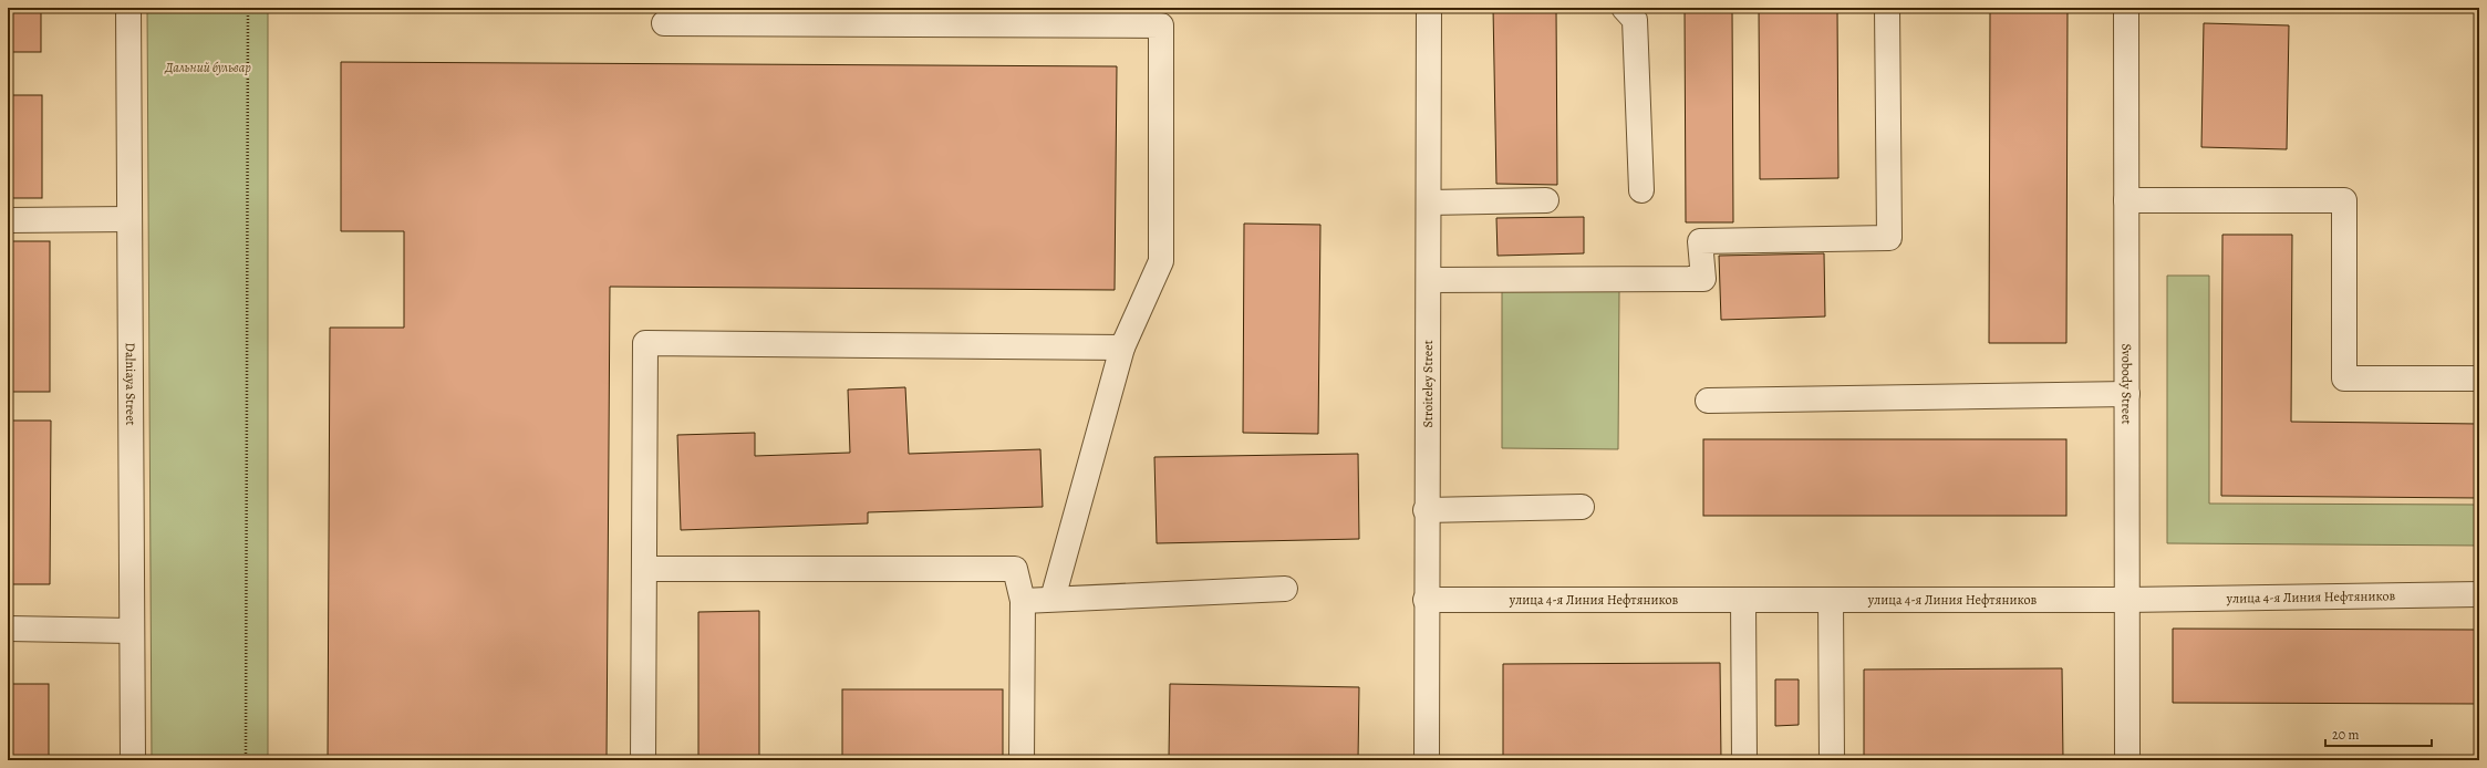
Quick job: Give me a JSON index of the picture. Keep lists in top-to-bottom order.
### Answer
{
  "streets": {
    "street": [
      "Dalniaya Street",
      "Stroiteley Street",
      "Svobody Street",
      "улица 4-я Линия Нефтяников"
    ]
  },
  "crossings": [
    ["Stroiteley Street", "улица 4-я Линия Нефтяников"],
    ["Svobody Street", "улица 4-я Линия Нефтяников"]
  ],
  "parks": ["Дальний бульвар"],
  "scale_bar": "20 m"
}
